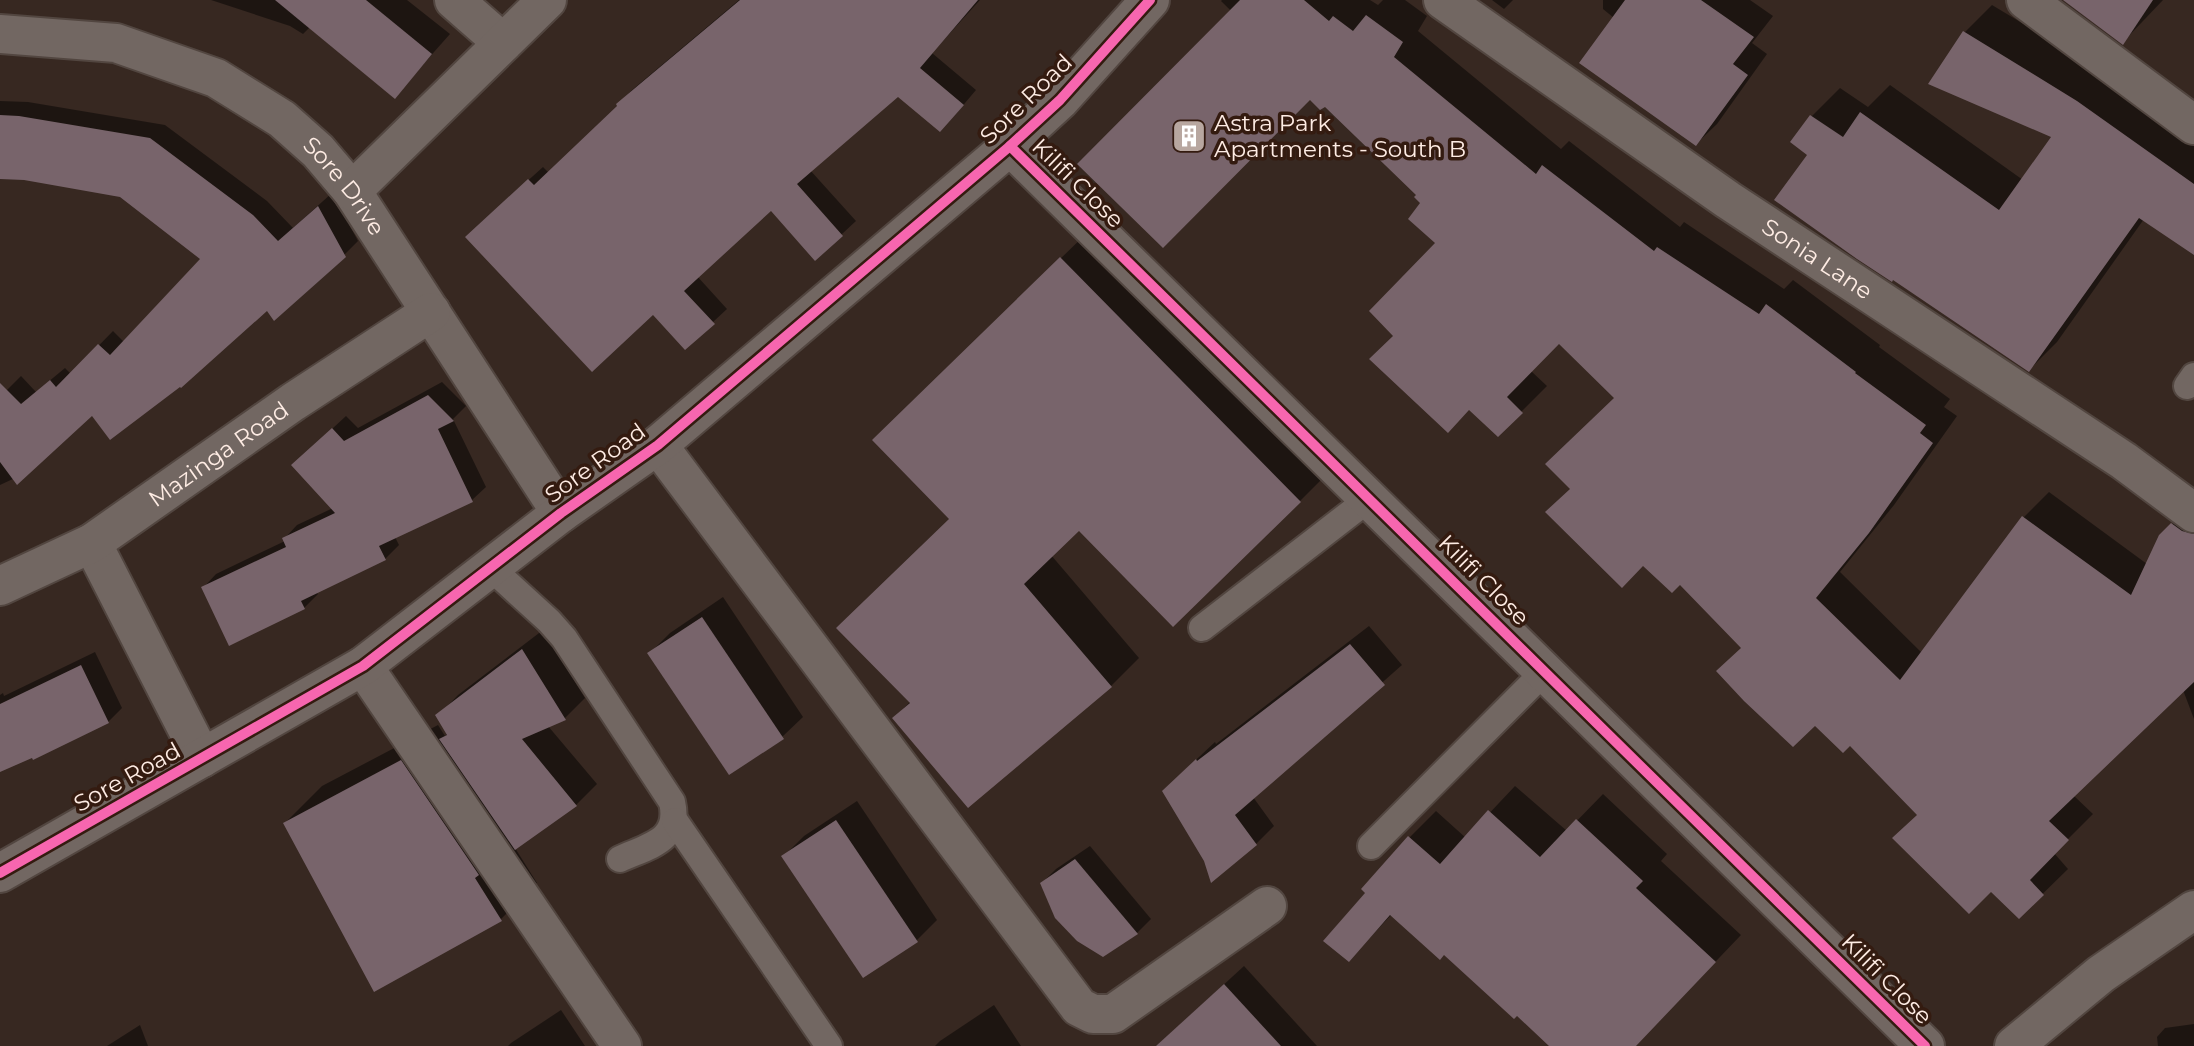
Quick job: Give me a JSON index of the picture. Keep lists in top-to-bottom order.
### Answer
{
  "streets": {
    "street": [
      "Sore Road",
      "Kilifi Close",
      "Sore Drive",
      "Sonia Lane",
      "Mazinga Road"
    ]
  },
  "crossings": [
    ["Sore Road", "Kilifi Close"],
    ["Sore Road", "Sore Drive"],
    ["Sore Drive", "Mazinga Road"]
  ],
  "places": {
    "building": ["Astra Park Apartments - South B"]
  }
}
